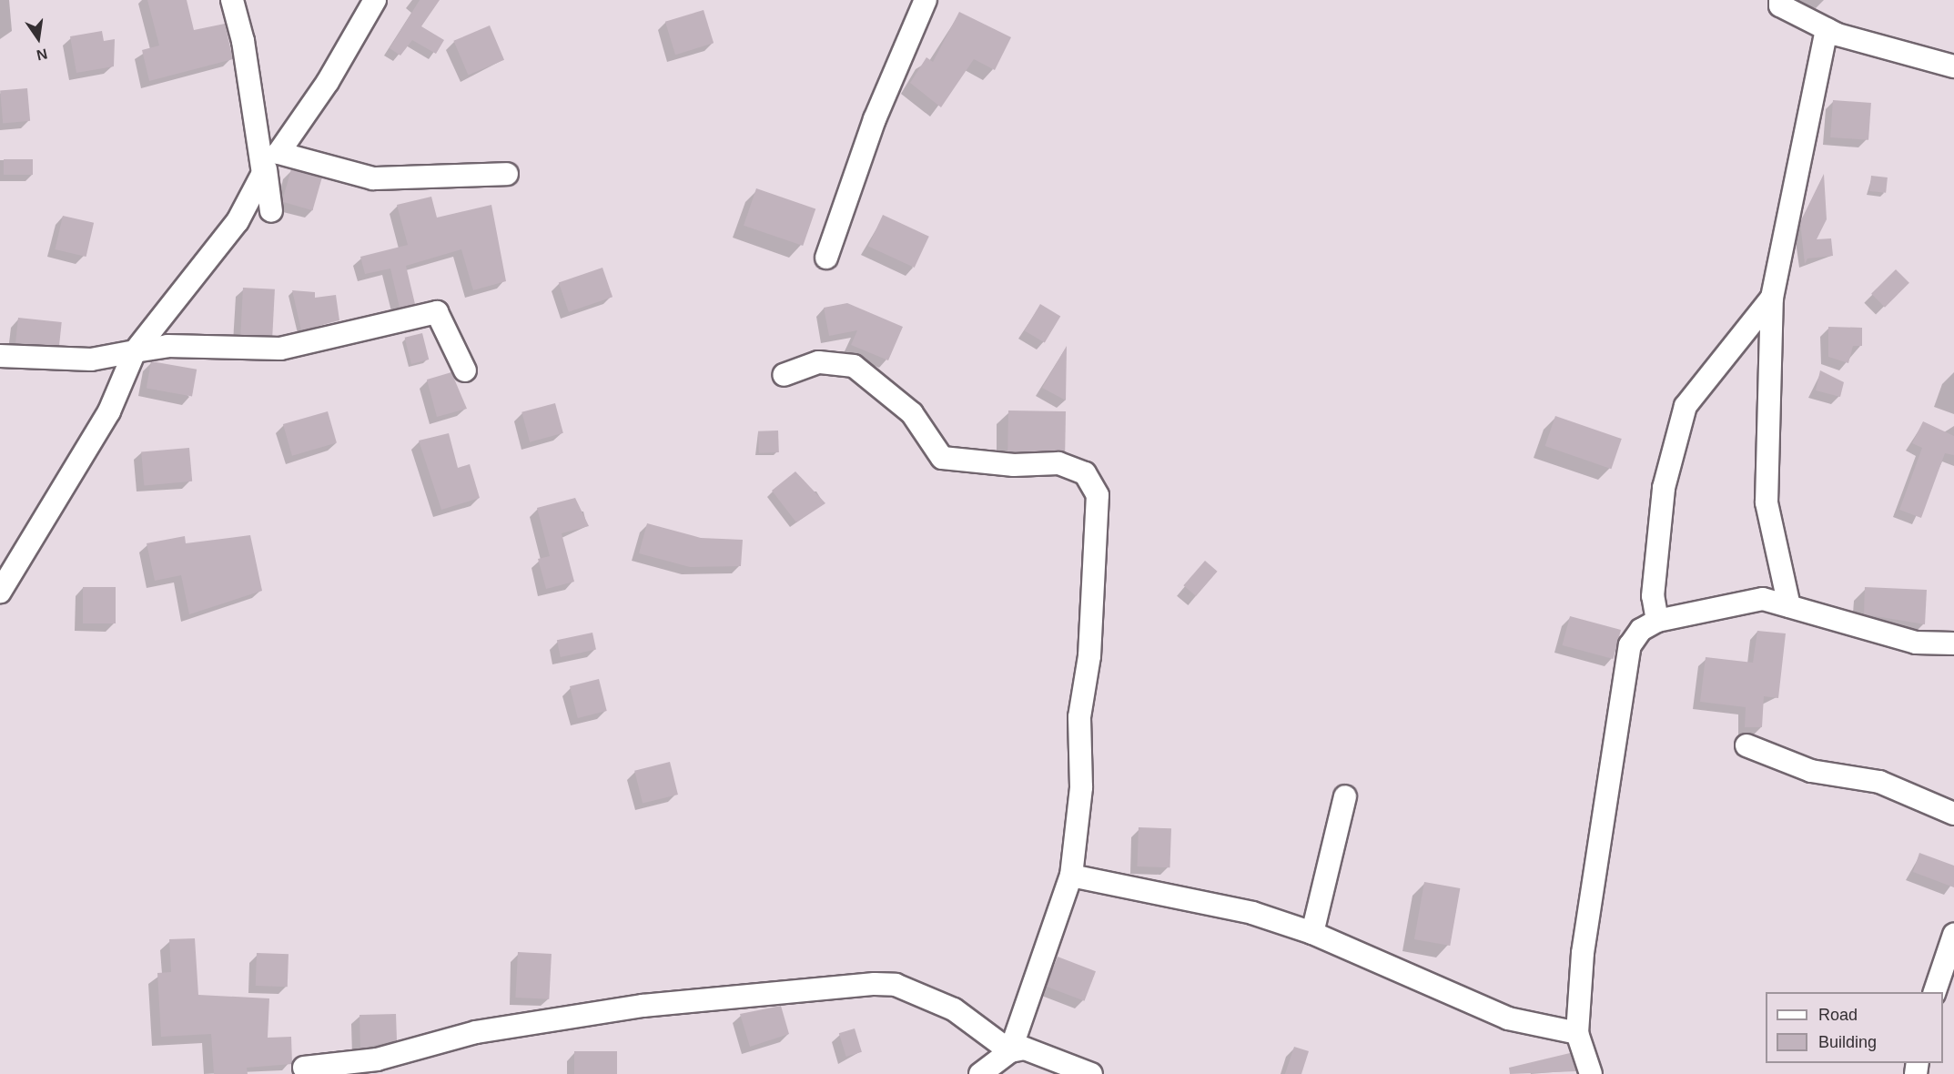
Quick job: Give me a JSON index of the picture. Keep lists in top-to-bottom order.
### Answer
{
  "legend": ["Road", "Building"],
  "north": "bottom"
}
